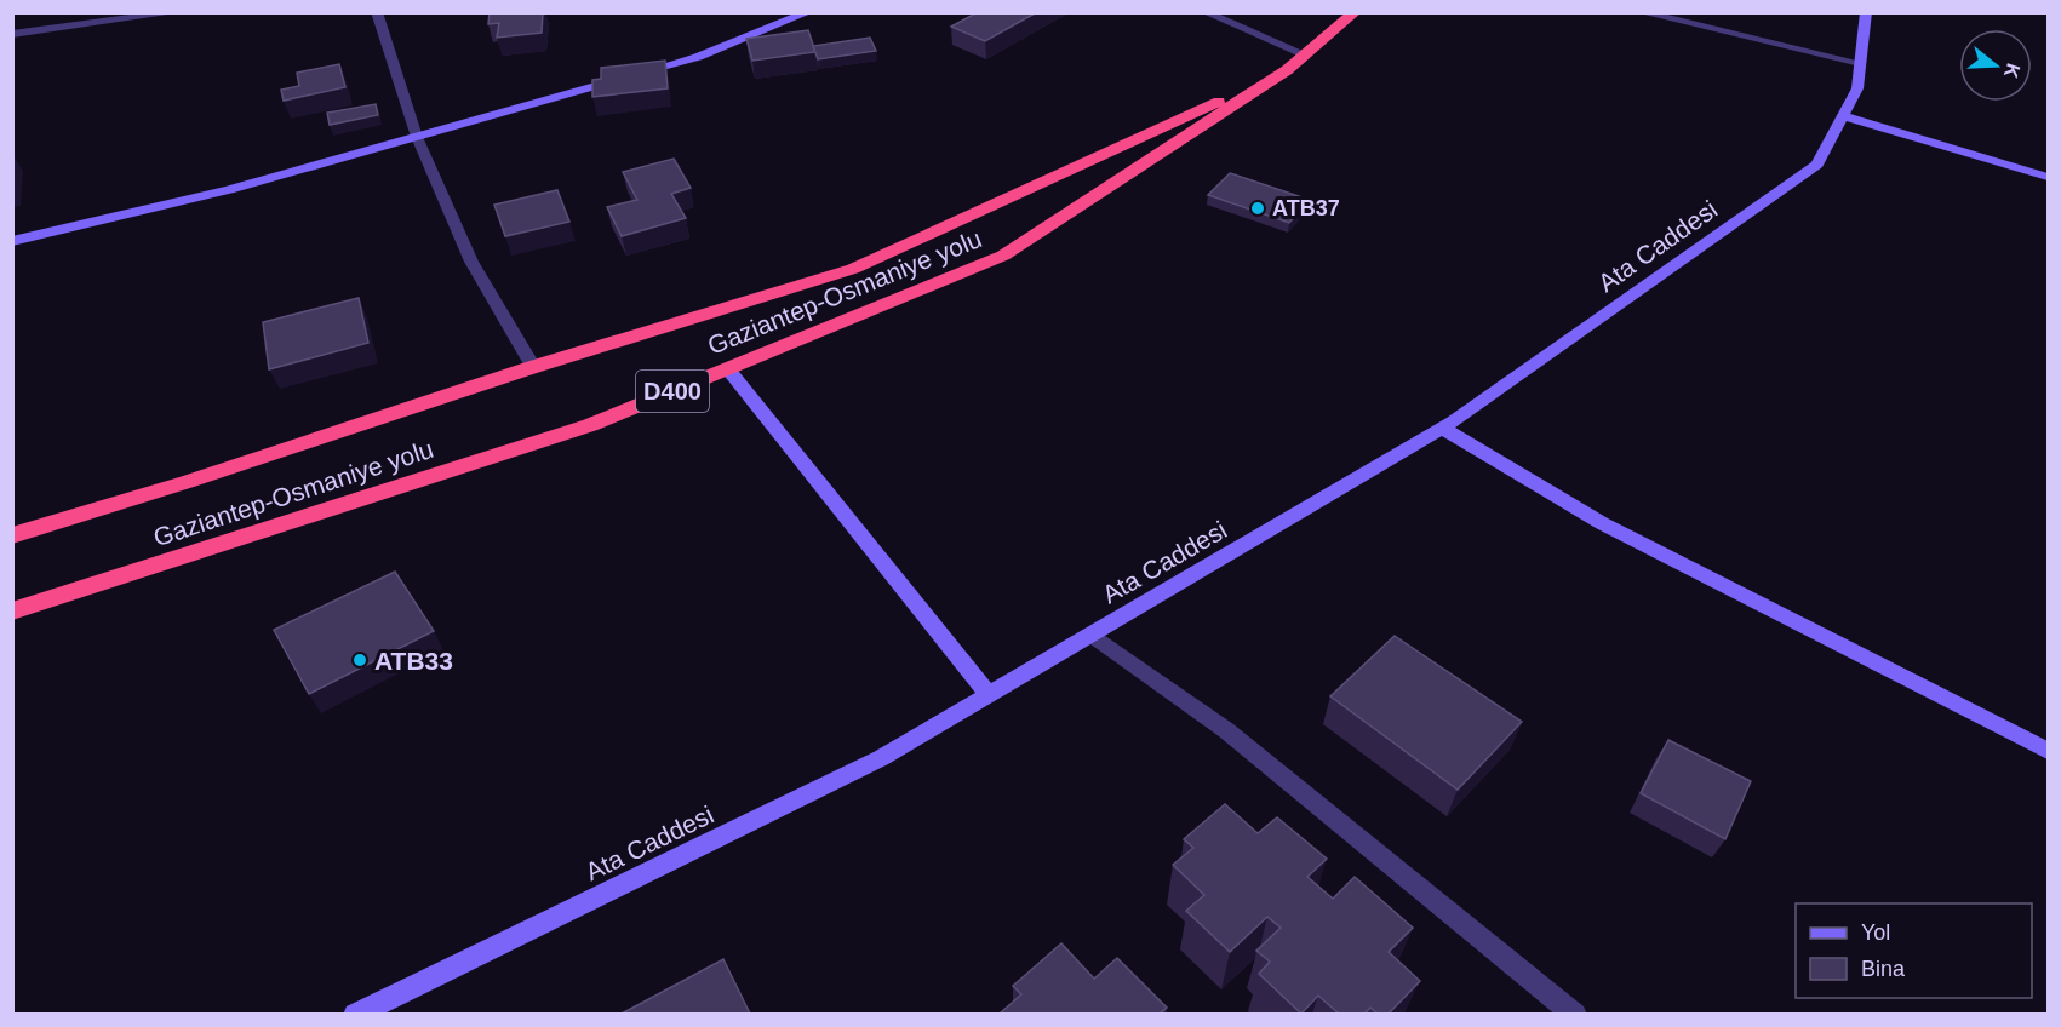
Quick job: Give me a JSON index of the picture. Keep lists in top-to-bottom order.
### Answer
{
  "streets": {
    "highway": ["Gaziantep-Osmaniye yolu", "D400"],
    "street": ["Ata Caddesi"]
  },
  "places": ["ATB37", "ATB33"],
  "legend": ["Yol", "Bina"],
  "north": "right"
}
